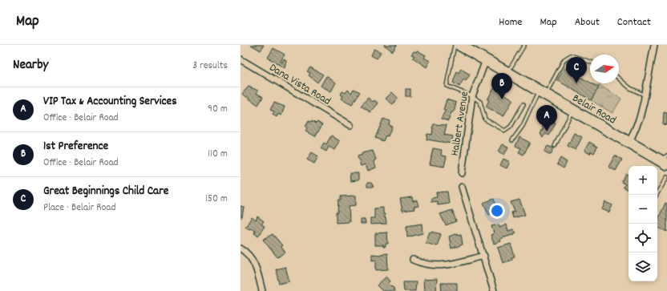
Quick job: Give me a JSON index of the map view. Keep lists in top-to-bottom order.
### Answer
{
  "streets": {
    "highway": ["Belair Road"],
    "street": ["Dana Vista Road", "Halbert Avenue"]
  },
  "crossings": [
    ["Belair Road", "Halbert Avenue"]
  ],
  "north": "right",
  "page": {
    "header": "Map",
    "nav": [
      "Home",
      "Map",
      "About",
      "Contact"
    ],
    "heading": ["Nearby", "3 results"],
    "pins": ["C", "B", "A"],
    "list": [
      {
        "mark": "A",
        "name": "VIP Tax & Accounting Services",
        "note": "Office · Belair Road",
        "value": "90 m"
      },
      {
        "mark": "B",
        "name": "1st Preference",
        "note": "Office · Belair Road",
        "value": "110 m"
      },
      {
        "mark": "C",
        "name": "Great Beginnings Child Care",
        "note": "Place · Belair Road",
        "value": "150 m"
      }
    ],
    "map_buttons": ["+", "−"]
  }
}
